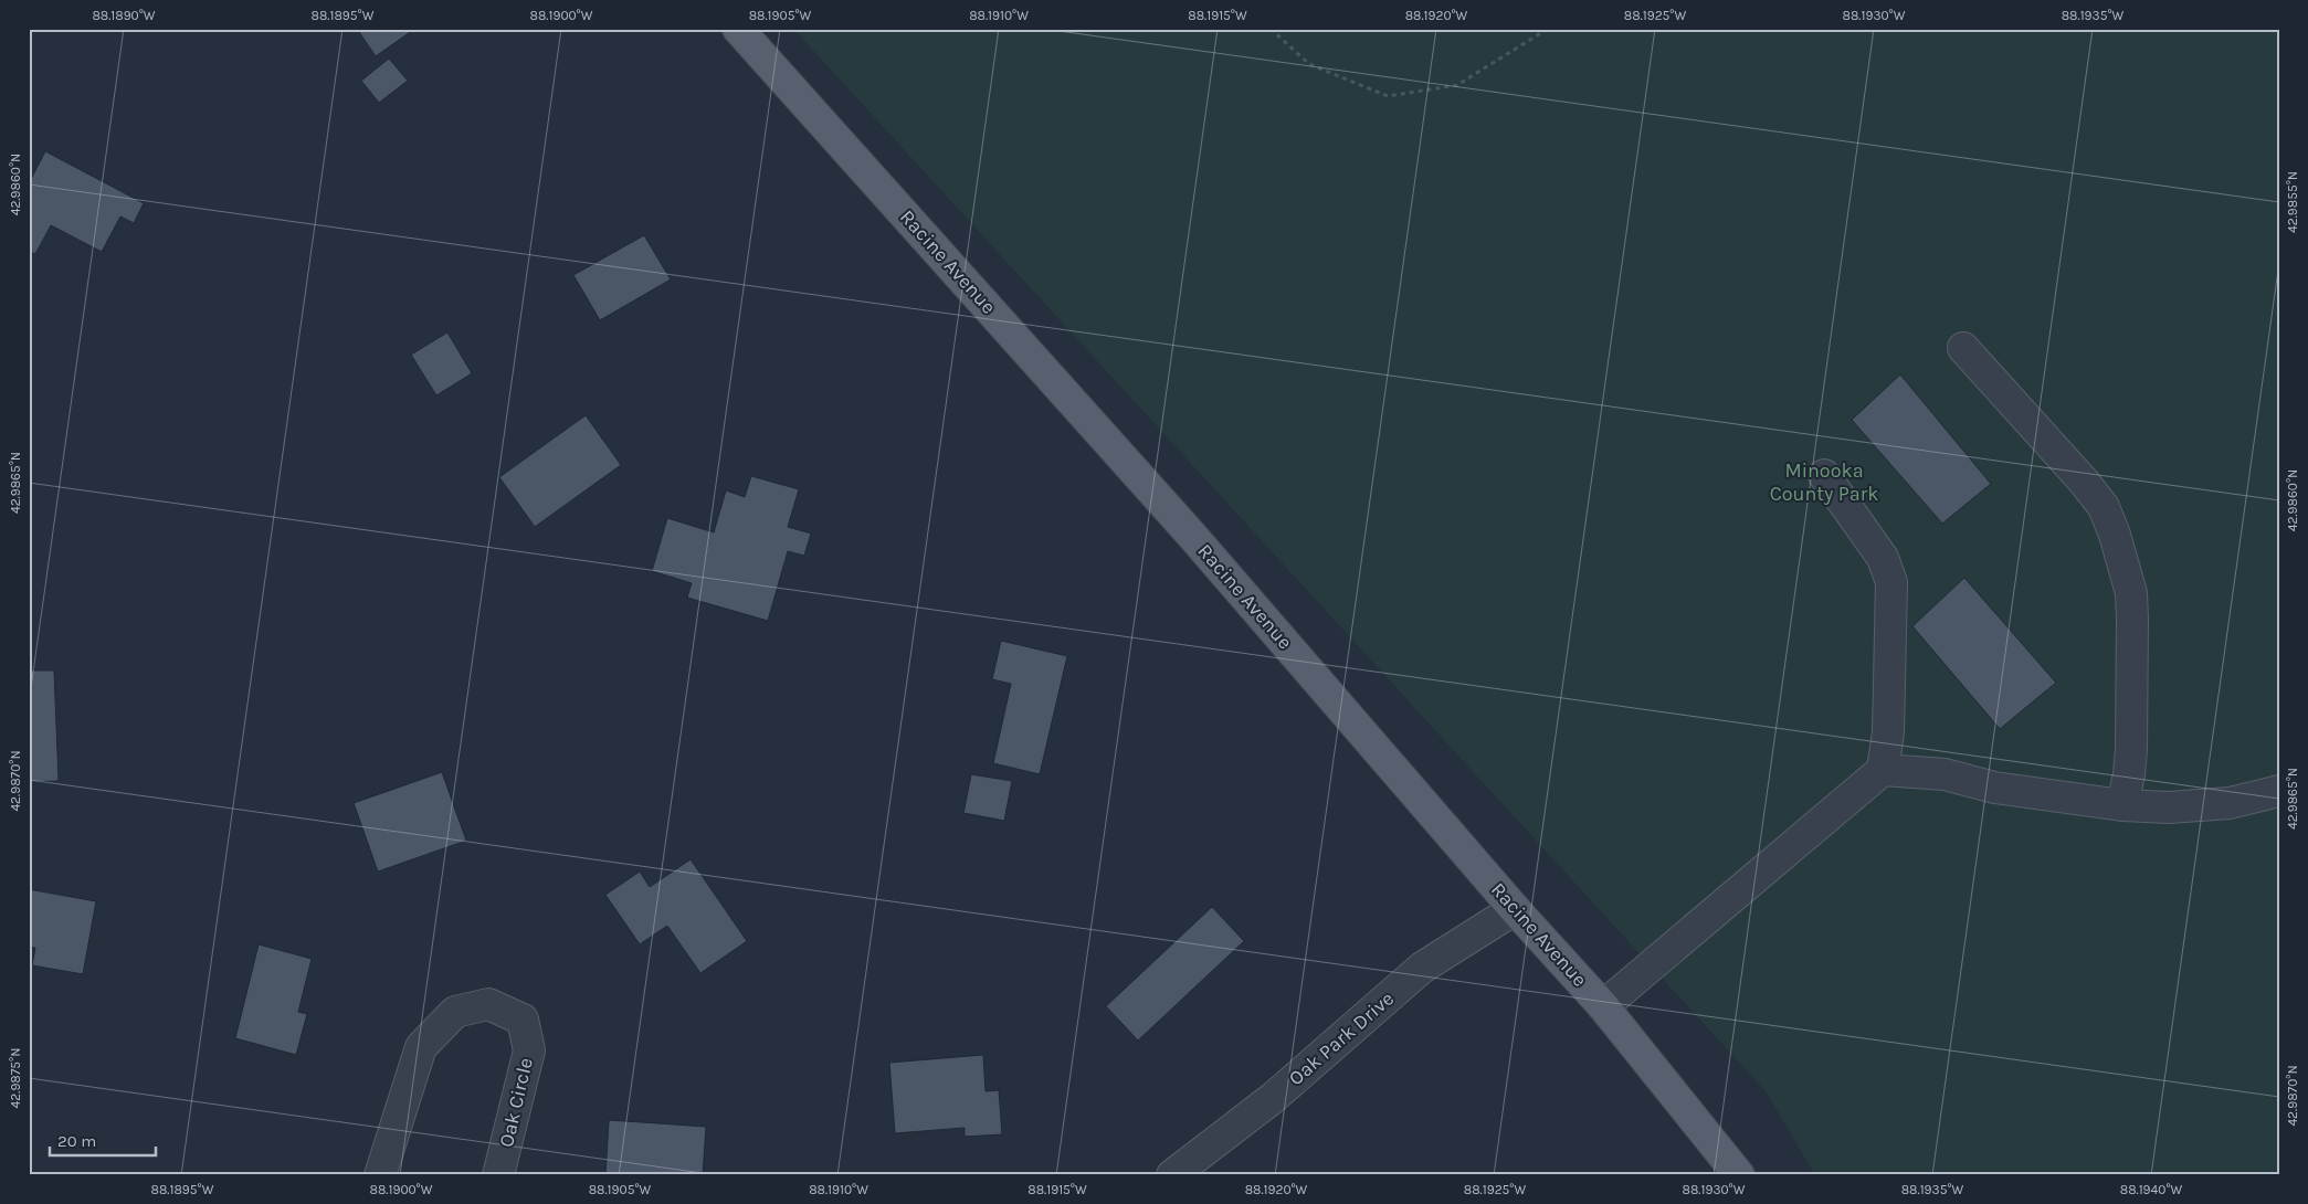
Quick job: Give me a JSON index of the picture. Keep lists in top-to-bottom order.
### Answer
{
  "streets": {
    "main road": ["Racine Avenue"],
    "street": ["Oak Park Drive", "Oak Circle"]
  },
  "crossings": [
    ["Racine Avenue", "Oak Park Drive"]
  ],
  "parks": ["Minooka County Park"],
  "scale_bar": "20 m",
  "coordinates": [
    "88.1890°W",
    "88.1895°W",
    "88.1900°W",
    "88.1905°W",
    "88.1910°W",
    "88.1915°W",
    "88.1920°W",
    "88.1925°W",
    "88.1930°W",
    "88.1935°W",
    "42.9860°N",
    "42.9855°N",
    "42.9865°N",
    "42.9870°N",
    "42.9875°N",
    "88.1940°W"
  ]
}
